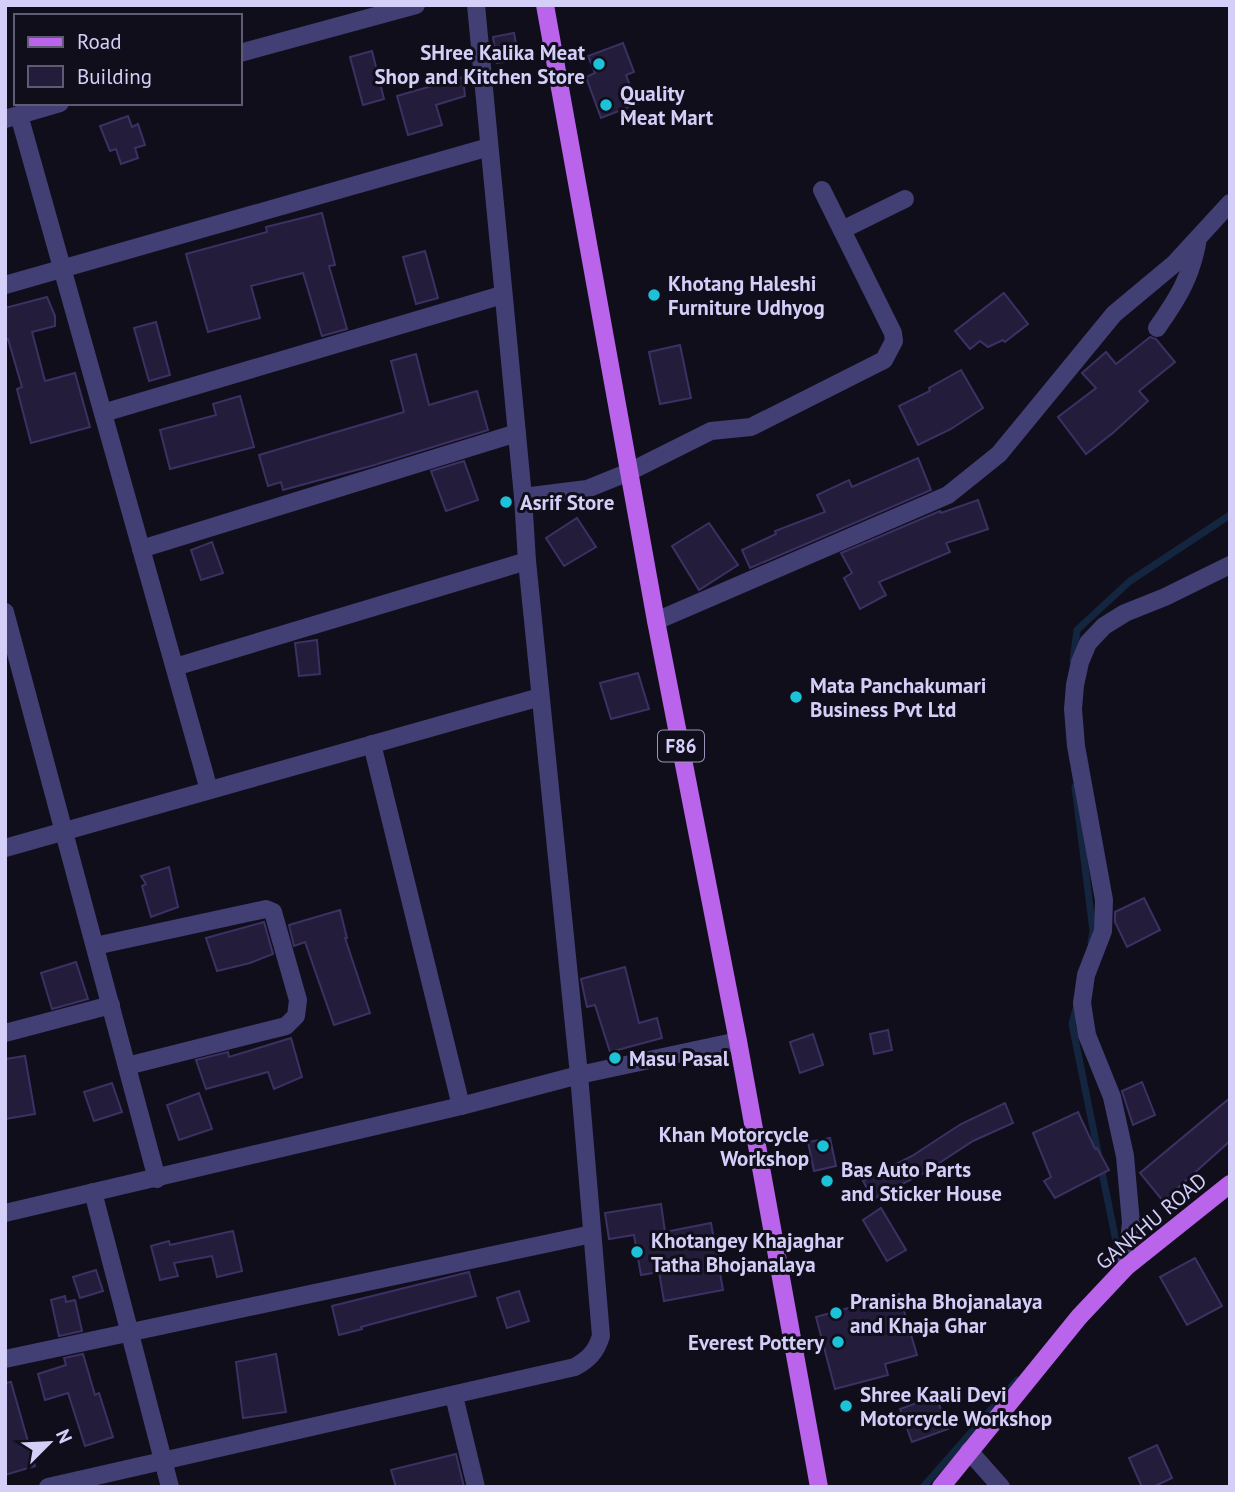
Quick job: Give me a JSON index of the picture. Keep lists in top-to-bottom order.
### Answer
{
  "streets": {
    "main road": ["F86", "GANKHU ROAD"]
  },
  "places": [
    "SHree Kalika Meat Shop and Kitchen Store",
    "Quality Meat Mart",
    "Khotang Haleshi Furniture Udhyog",
    "Asrif Store",
    "Mata Panchakumari Business Pvt Ltd",
    "Masu Pasal",
    "Khan Motorcycle Workshop",
    "Bas Auto Parts and Sticker House",
    "Khotangey Khajaghar Tatha Bhojanalaya",
    "Pranisha Bhojanalaya and Khaja Ghar",
    "Everest Pottery",
    "Shree Kaali Devi Motorcycle Workshop"
  ],
  "legend": ["Road", "Building"],
  "north": "top right"
}
